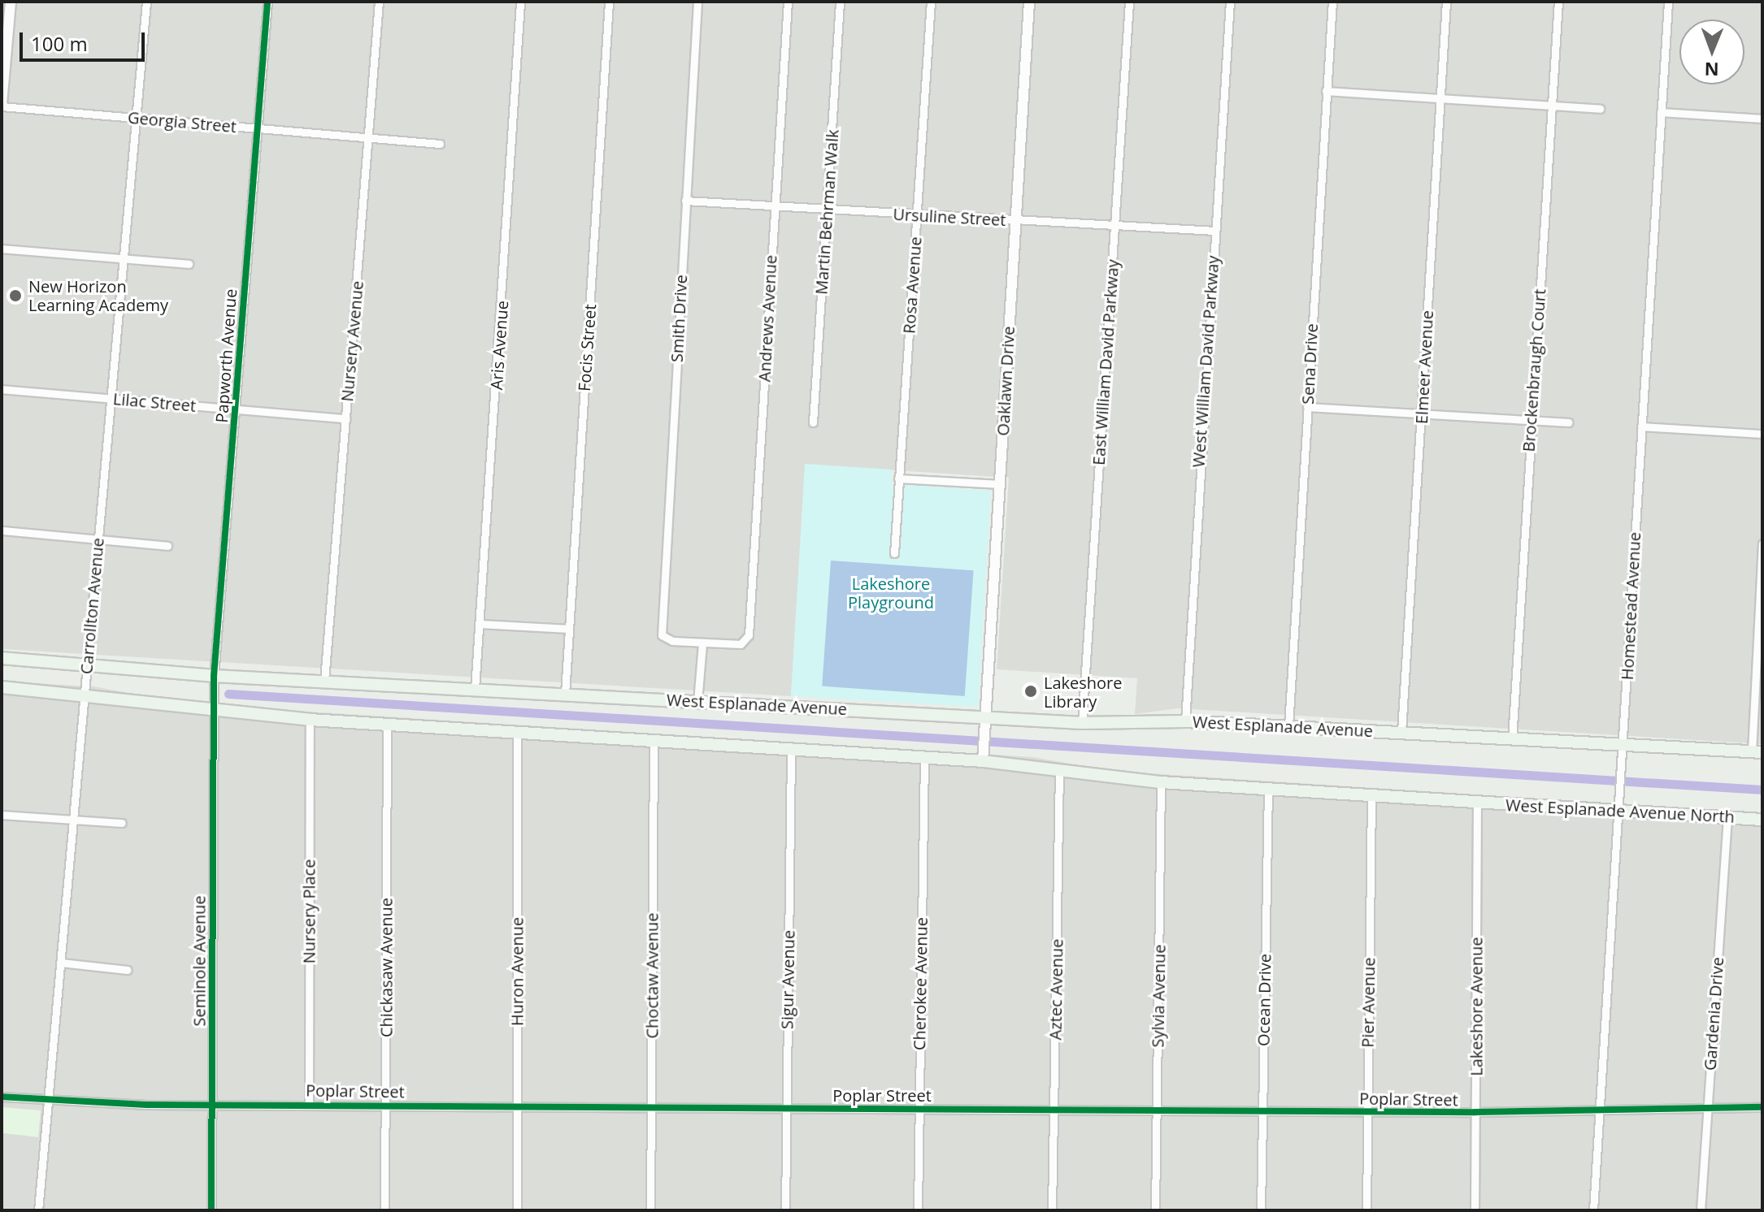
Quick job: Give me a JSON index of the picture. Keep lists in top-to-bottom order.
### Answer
{
  "streets": {
    "main road": ["West Esplanade Avenue", "West Esplanade Avenue North"],
    "street": [
      "Georgia Street",
      "Martin Behrman Walk",
      "Ursuline Street",
      "Rosa Avenue",
      "Smith Drive",
      "Andrews Avenue",
      "Nursery Avenue",
      "Aris Avenue",
      "Focis Street",
      "Papworth Avenue",
      "West William David Parkway",
      "East William David Parkway",
      "Sena Drive",
      "Elmeer Avenue",
      "Brockenbraugh Court",
      "Oaklawn Drive",
      "Lilac Street",
      "Carrollton Avenue",
      "Homestead Avenue",
      "Nursery Place",
      "Seminole Avenue",
      "Chickasaw Avenue",
      "Huron Avenue",
      "Choctaw Avenue",
      "Sigur Avenue",
      "Cherokee Avenue",
      "Aztec Avenue",
      "Sylvia Avenue",
      "Ocean Drive",
      "Pier Avenue",
      "Lakeshore Avenue",
      "Gardenia Drive",
      "Poplar Street"
    ]
  },
  "crossings": [
    ["Georgia Street", "Nursery Avenue"],
    ["Georgia Street", "Papworth Avenue"],
    ["Georgia Street", "Carrollton Avenue"],
    ["Martin Behrman Walk", "Ursuline Street"],
    ["Ursuline Street", "Rosa Avenue"],
    ["Ursuline Street", "Smith Drive"],
    ["Ursuline Street", "Andrews Avenue"],
    ["Ursuline Street", "West William David Parkway"],
    ["Ursuline Street", "East William David Parkway"],
    ["Ursuline Street", "Oaklawn Drive"],
    ["Smith Drive", "Andrews Avenue"],
    ["Nursery Avenue", "Lilac Street"],
    ["Nursery Avenue", "West Esplanade Avenue"],
    ["Aris Avenue", "West Esplanade Avenue"],
    ["Focis Street", "West Esplanade Avenue"],
    ["Papworth Avenue", "Lilac Street"],
    ["Papworth Avenue", "West Esplanade Avenue"],
    ["Papworth Avenue", "Seminole Avenue"],
    ["West William David Parkway", "West Esplanade Avenue"],
    ["East William David Parkway", "West Esplanade Avenue"],
    ["Sena Drive", "West Esplanade Avenue"],
    ["Elmeer Avenue", "West Esplanade Avenue"],
    ["Brockenbraugh Court", "West Esplanade Avenue"],
    ["Oaklawn Drive", "West Esplanade Avenue"],
    ["Lilac Street", "Carrollton Avenue"],
    ["Carrollton Avenue", "West Esplanade Avenue"],
    ["Carrollton Avenue", "Poplar Street"],
    ["Homestead Avenue", "West Esplanade Avenue"],
    ["Homestead Avenue", "West Esplanade Avenue North"],
    ["Homestead Avenue", "Poplar Street"],
    ["West Esplanade Avenue North", "Lakeshore Avenue"],
    ["West Esplanade Avenue North", "Gardenia Drive"],
    ["Nursery Place", "Poplar Street"],
    ["Seminole Avenue", "Poplar Street"],
    ["Chickasaw Avenue", "Poplar Street"],
    ["Huron Avenue", "Poplar Street"],
    ["Choctaw Avenue", "Poplar Street"],
    ["Sigur Avenue", "Poplar Street"],
    ["Cherokee Avenue", "Poplar Street"],
    ["Aztec Avenue", "Poplar Street"],
    ["Sylvia Avenue", "Poplar Street"],
    ["Ocean Drive", "Poplar Street"],
    ["Pier Avenue", "Poplar Street"],
    ["Lakeshore Avenue", "Poplar Street"],
    ["Gardenia Drive", "Poplar Street"]
  ],
  "parks": ["Lakeshore Playground"],
  "places": ["New Horizon Learning Academy", "Lakeshore Library"],
  "scale_bar": "100 m",
  "north": "bottom"
}
